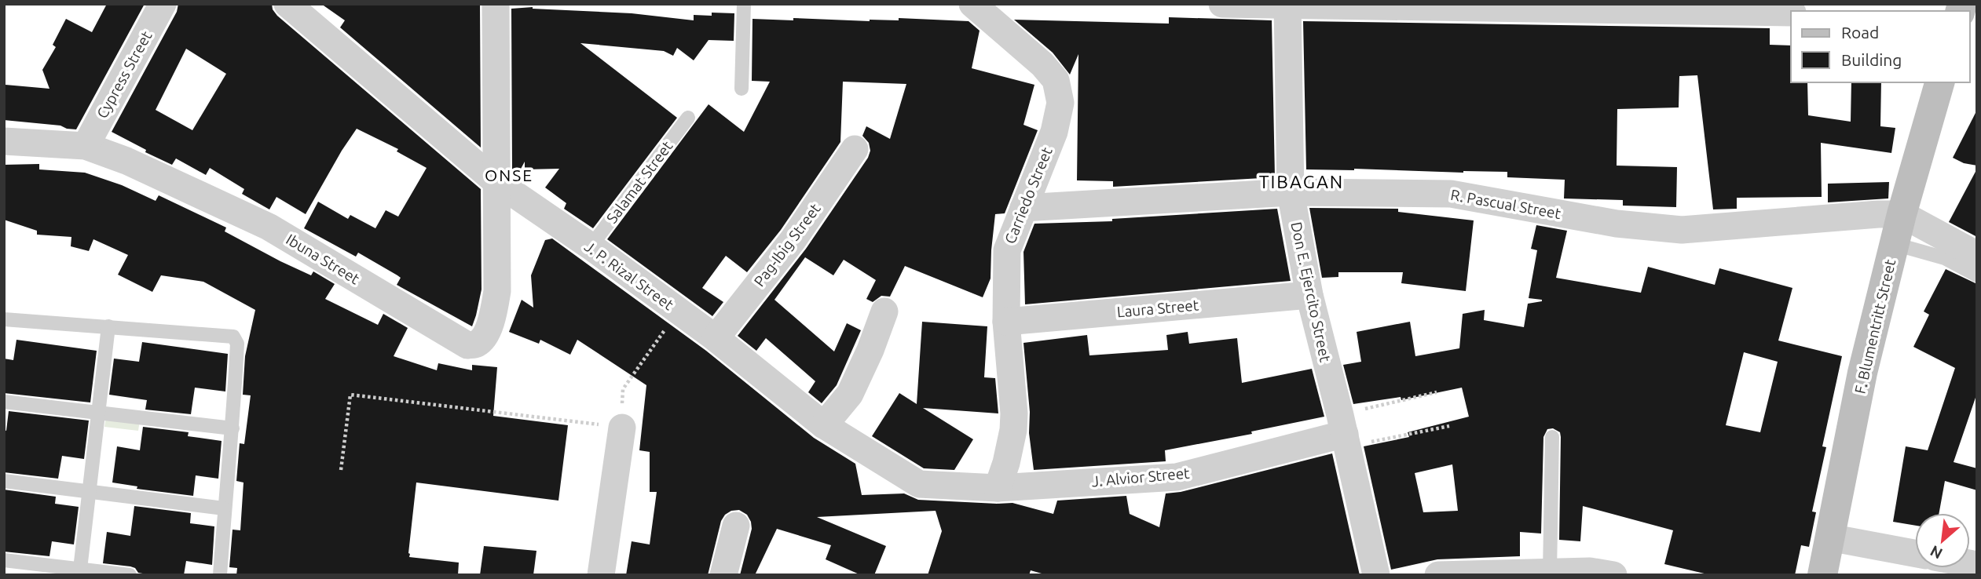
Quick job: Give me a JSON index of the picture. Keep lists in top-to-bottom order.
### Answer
{
  "streets": {
    "main road": ["F. Blumentritt Street"],
    "street": [
      "Cypress Street",
      "Carriedo Street",
      "R. Pascual Street",
      "Pag-Ibig Street",
      "Ibuna Street",
      "J. P. Rizal Street",
      "Don E. Ejercito Street",
      "Laura Street",
      "J. Alvior Street"
    ],
    "lane": ["Salamat Street"]
  },
  "crossings": [
    ["Cypress Street", "Ibuna Street"],
    ["Salamat Street", "J. P. Rizal Street"],
    ["Carriedo Street", "R. Pascual Street"],
    ["Carriedo Street", "J. P. Rizal Street"],
    ["Carriedo Street", "Laura Street"],
    ["Carriedo Street", "J. Alvior Street"],
    ["R. Pascual Street", "Don E. Ejercito Street"],
    ["R. Pascual Street", "F. Blumentritt Street"],
    ["Pag-Ibig Street", "J. P. Rizal Street"],
    ["Ibuna Street", "J. P. Rizal Street"],
    ["J. P. Rizal Street", "J. Alvior Street"],
    ["Don E. Ejercito Street", "Laura Street"],
    ["Don E. Ejercito Street", "J. Alvior Street"]
  ],
  "districts": ["ONSE", "TIBAGAN"],
  "legend": ["Road", "Building"],
  "north": "bottom left"
}
